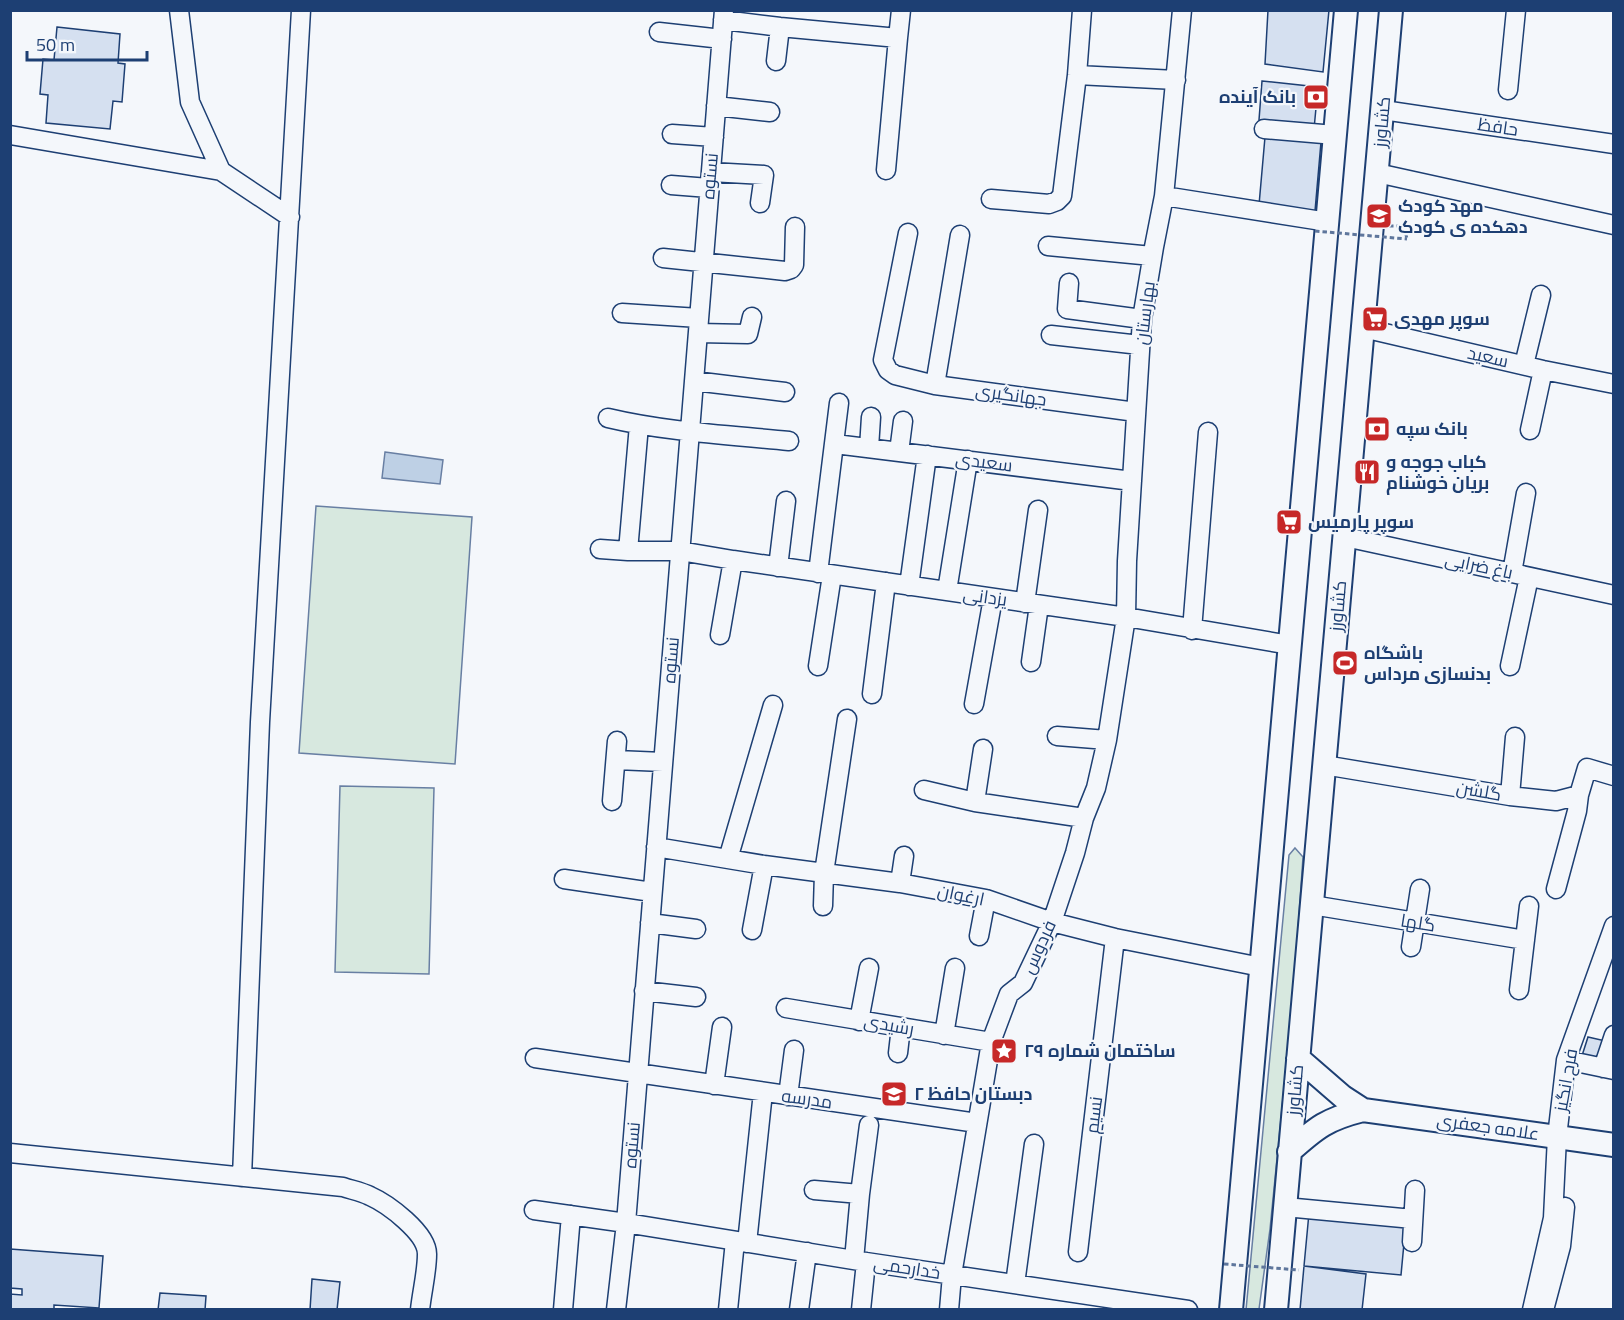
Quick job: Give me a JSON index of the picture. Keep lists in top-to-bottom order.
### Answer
{
  "streets": {
    "main road": ["کشاورز", "علامه جعفری"],
    "street": [
      "حافظ",
      "نستوه",
      "بهارستان",
      "سعید",
      "جهانگیری",
      "سعیدی",
      "باغ ضرایی",
      "یزدانی",
      "گلشن",
      "ارغوان",
      "گلها",
      "فردوس",
      "رشیدی",
      "فرح انگیز",
      "مدرسه",
      "نسیم",
      "خدارحمی"
    ]
  },
  "crossings": [
    ["کشاورز", "حافظ"],
    ["کشاورز", "سعید"],
    ["کشاورز", "باغ ضرایی"],
    ["کشاورز", "گلشن"],
    ["کشاورز", "گلها"],
    ["کشاورز", "علامه جعفری"],
    ["نستوه", "یزدانی"],
    ["نستوه", "ارغوان"],
    ["نستوه", "مدرسه"],
    ["نستوه", "خدارحمی"],
    ["بهارستان", "جهانگیری"],
    ["بهارستان", "سعیدی"],
    ["بهارستان", "یزدانی"],
    ["بهارستان", "فردوس"],
    ["یزدانی", "فردوس"],
    ["ارغوان", "فردوس"],
    ["ارغوان", "نسیم"],
    ["فردوس", "رشیدی"],
    ["فردوس", "مدرسه"],
    ["فردوس", "خدارحمی"],
    ["فرح انگیز", "علامه جعفری"]
  ],
  "places": {
    "bank": ["بانک آینده", "بانک سپه"],
    "school or university": ["مهد کودک دهکده ی کودک", "دبستان حافظ ۲"],
    "supermarket": ["سوپر مهدی", "سوپر پارمیس"],
    "restaurant": ["کباب جوجه و بریان خوشنام"],
    "sports": ["باشگاه بدنسازی مرداس"],
    "place": ["ساختمان شماره ۲۹"]
  },
  "scale_bar": "50 m"
}
